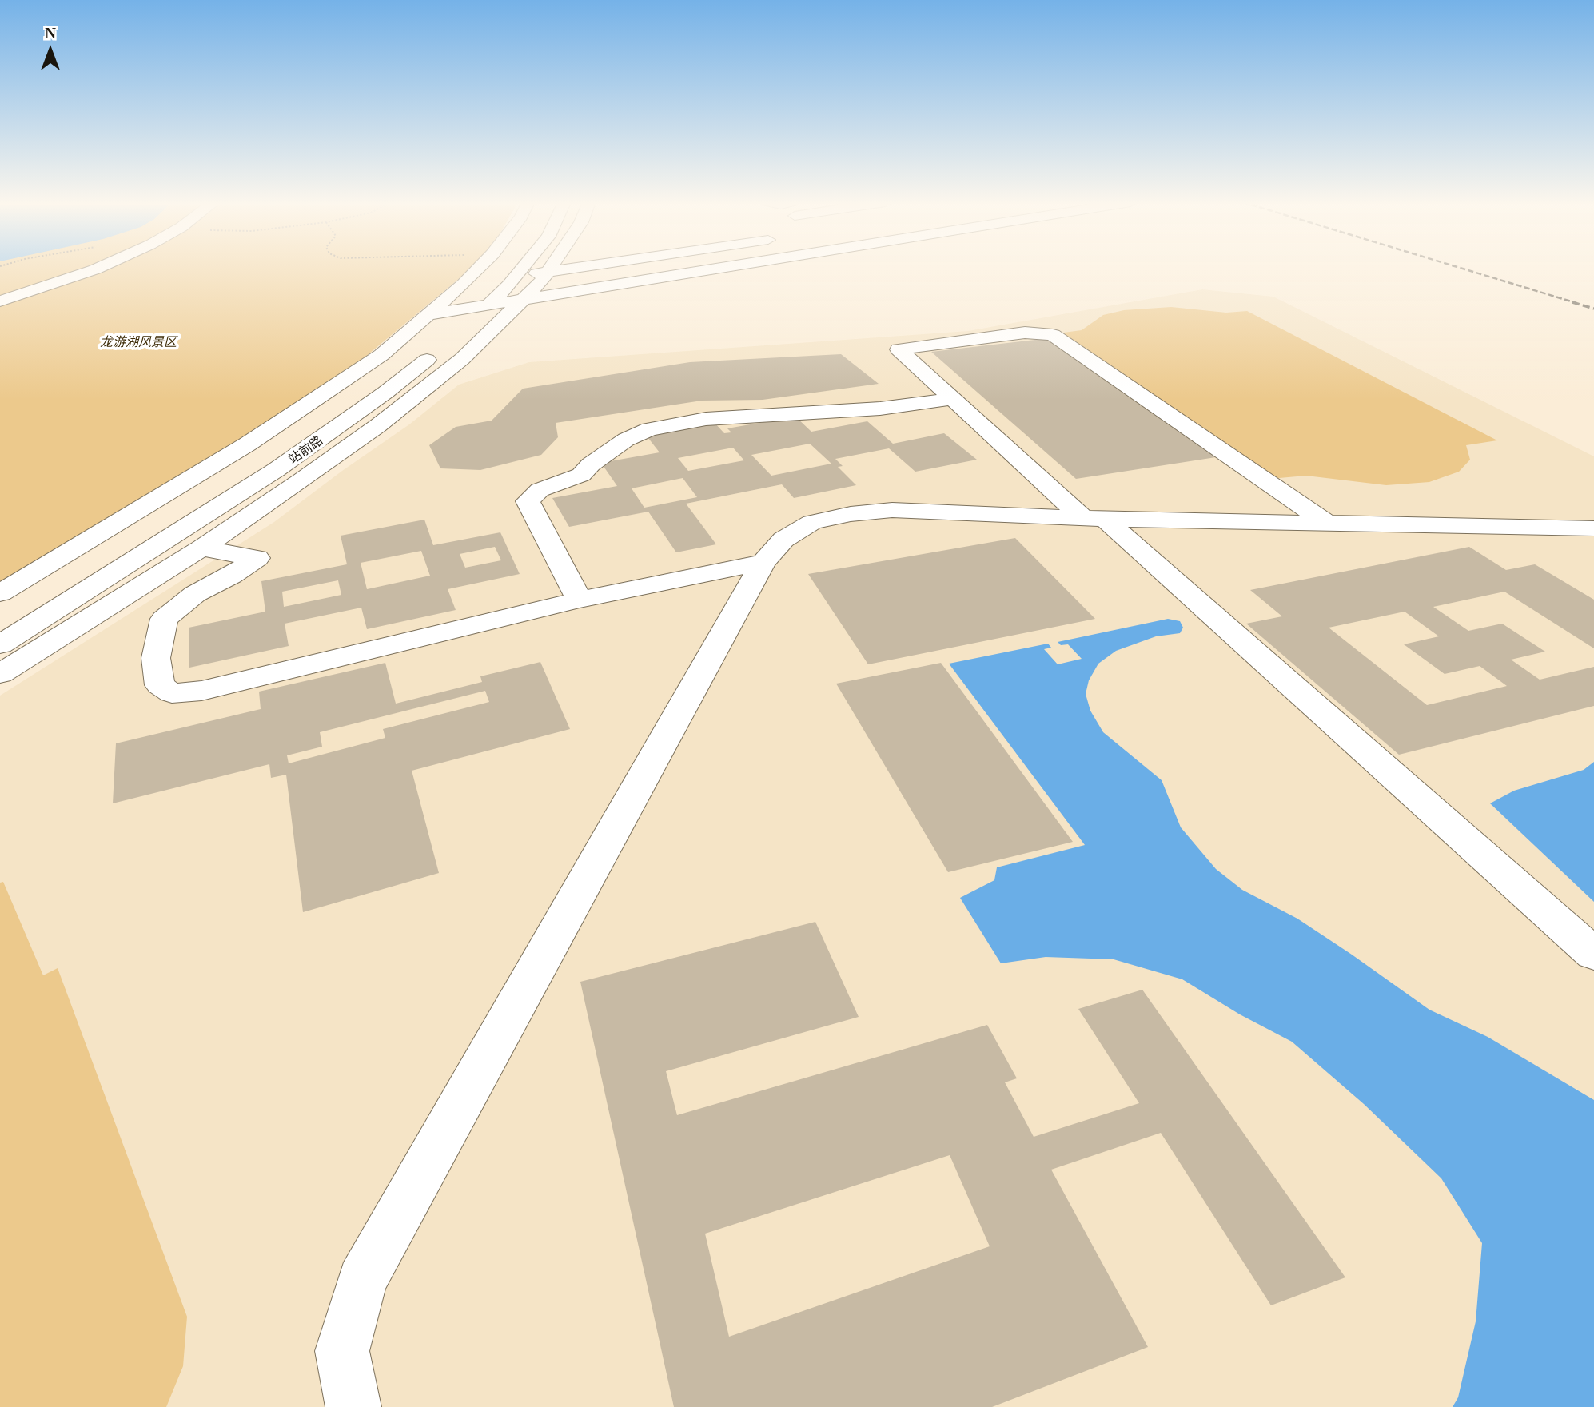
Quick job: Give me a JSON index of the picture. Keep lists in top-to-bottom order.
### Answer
{
  "streets": {
    "street": ["站前路"]
  },
  "parks": ["龙游湖风景区"],
  "north": "top"
}
